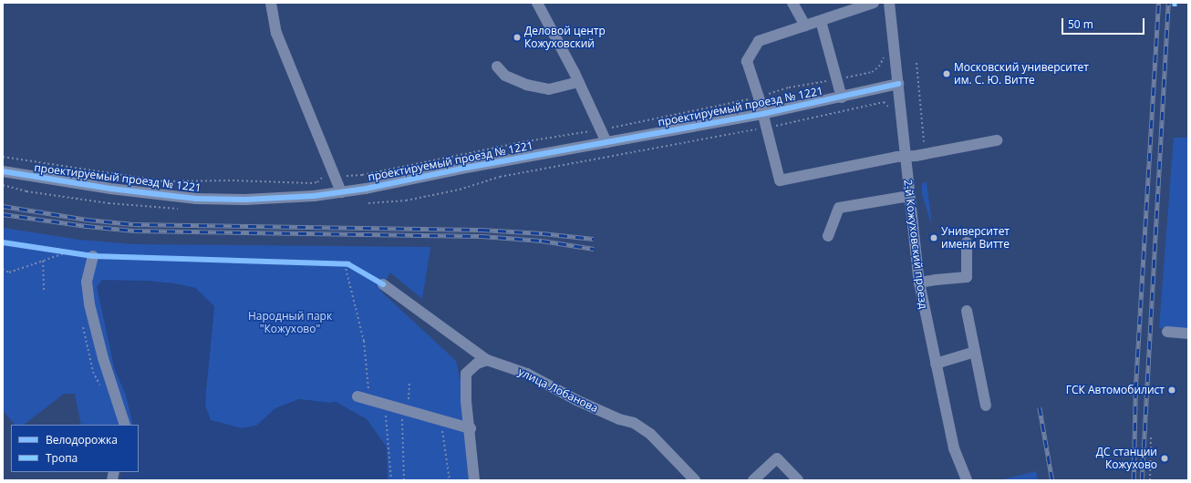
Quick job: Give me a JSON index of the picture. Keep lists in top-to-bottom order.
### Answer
{
  "streets": {
    "street": ["проектируемый проезд № 1221", "2-й Кожуховский проезд", "улица Лобанова"]
  },
  "crossings": [
    ["проектируемый проезд № 1221", "2-й Кожуховский проезд"]
  ],
  "parks": ["Народный парк \"Кожухово\""],
  "places": [
    "Деловой центр Кожуховский",
    "Московский университет им. С. Ю. Витте",
    "Университет имени Витте",
    "ГСК Автомобилист",
    "ДС станции Кожухово"
  ],
  "legend": ["Велодорожка", "Тропа"],
  "scale_bar": "50 m"
}
